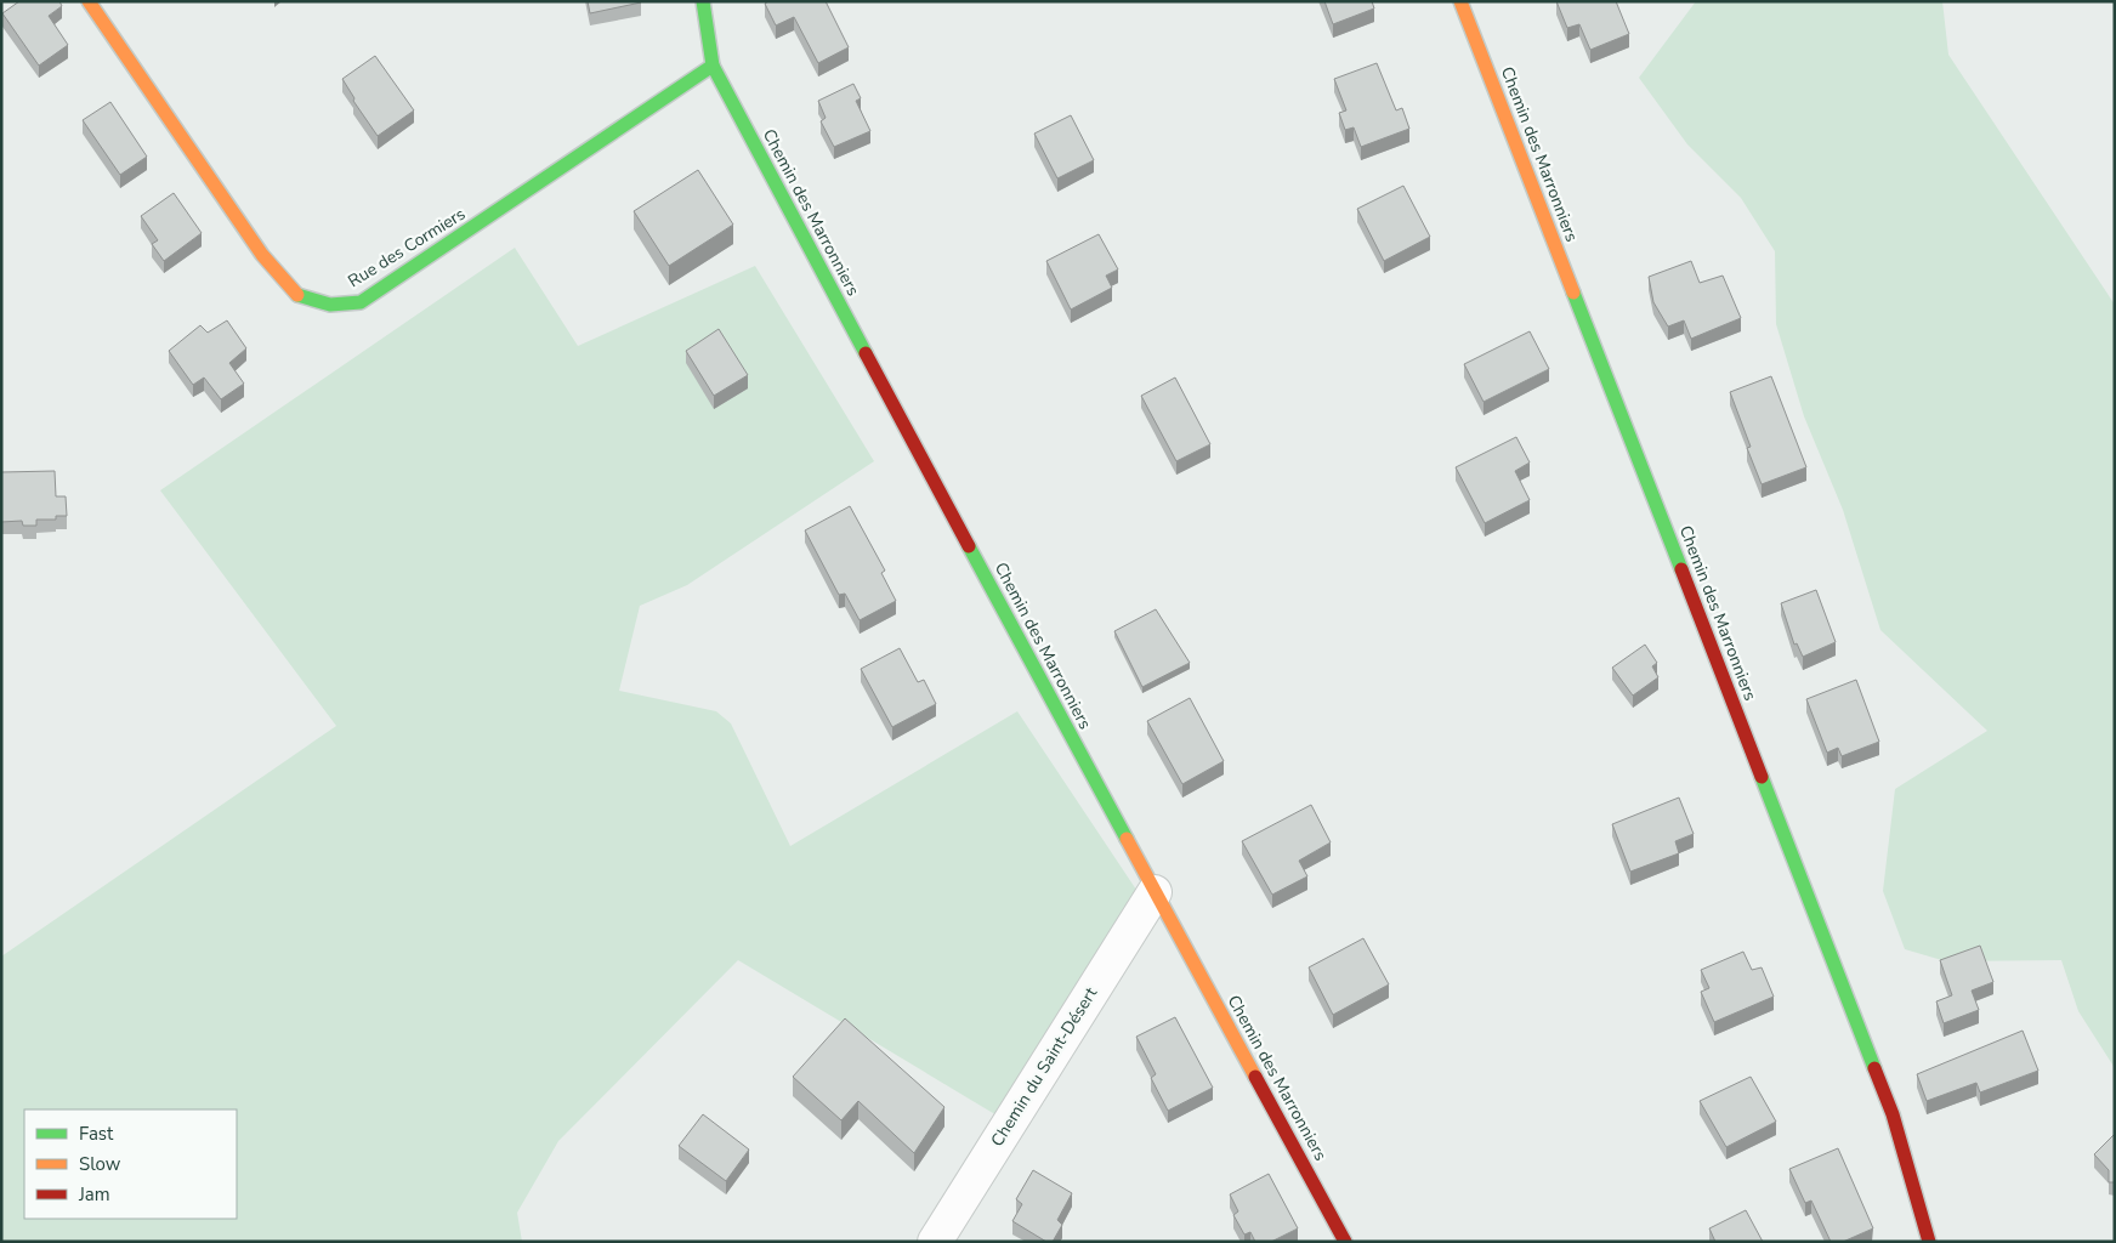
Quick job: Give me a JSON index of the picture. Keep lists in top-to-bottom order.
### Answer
{
  "streets": {
    "street": ["Chemin des Marronniers", "Rue des Cormiers", "Chemin du Saint-Désert"]
  },
  "crossings": [
    ["Chemin des Marronniers", "Rue des Cormiers"],
    ["Chemin des Marronniers", "Chemin du Saint-Désert"]
  ],
  "legend": ["Fast", "Slow", "Jam"]
}
